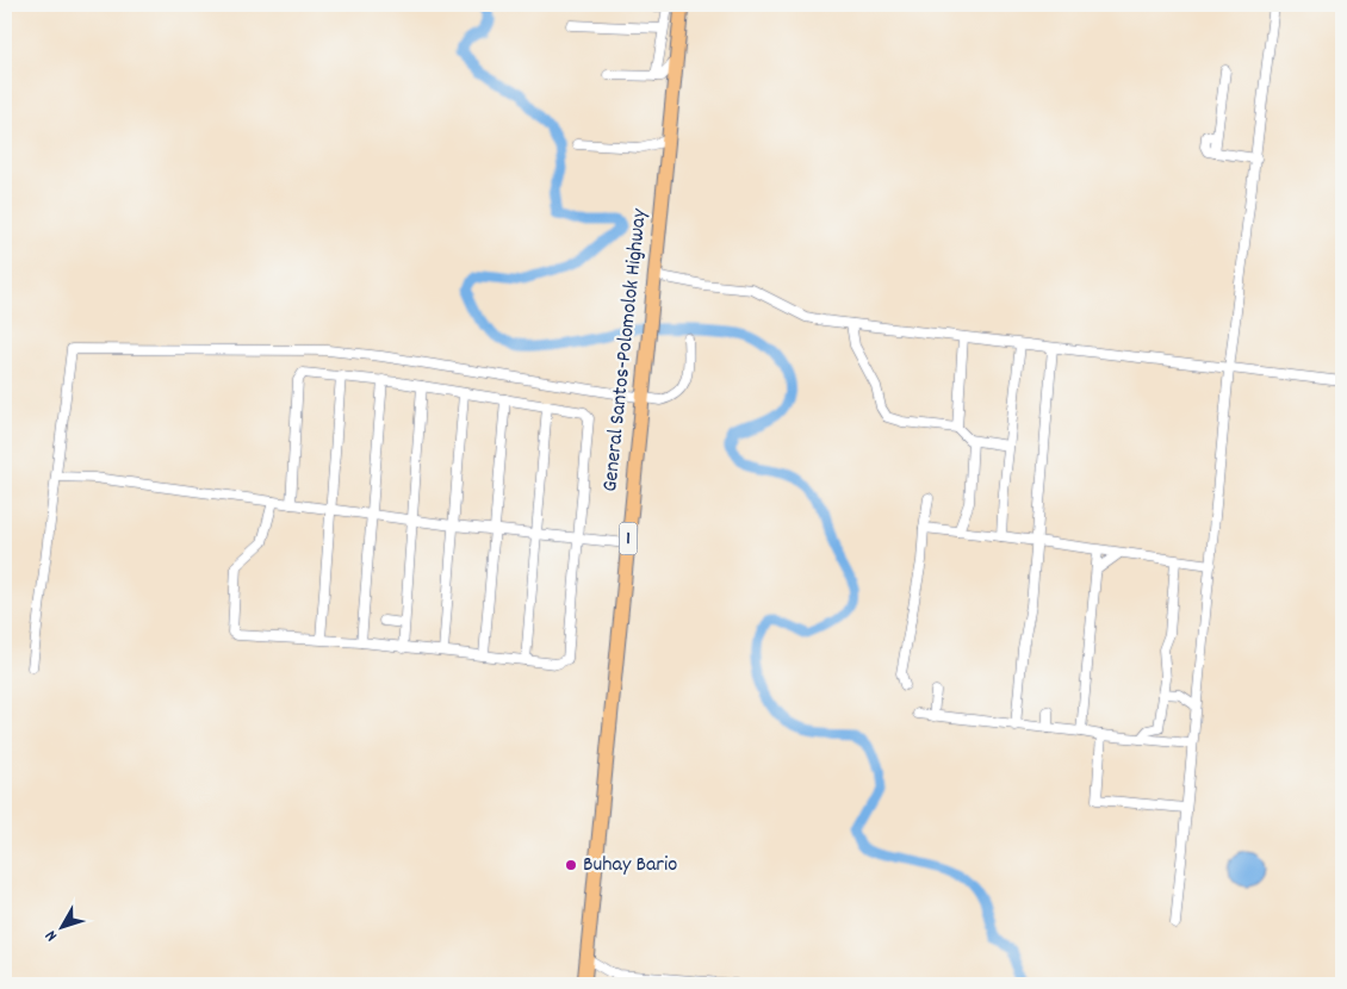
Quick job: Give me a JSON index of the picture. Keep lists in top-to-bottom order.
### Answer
{
  "streets": {
    "highway": ["General Santos-Polomolok Highway", "1"]
  },
  "places": ["Buhay Bario"],
  "north": "bottom left"
}
